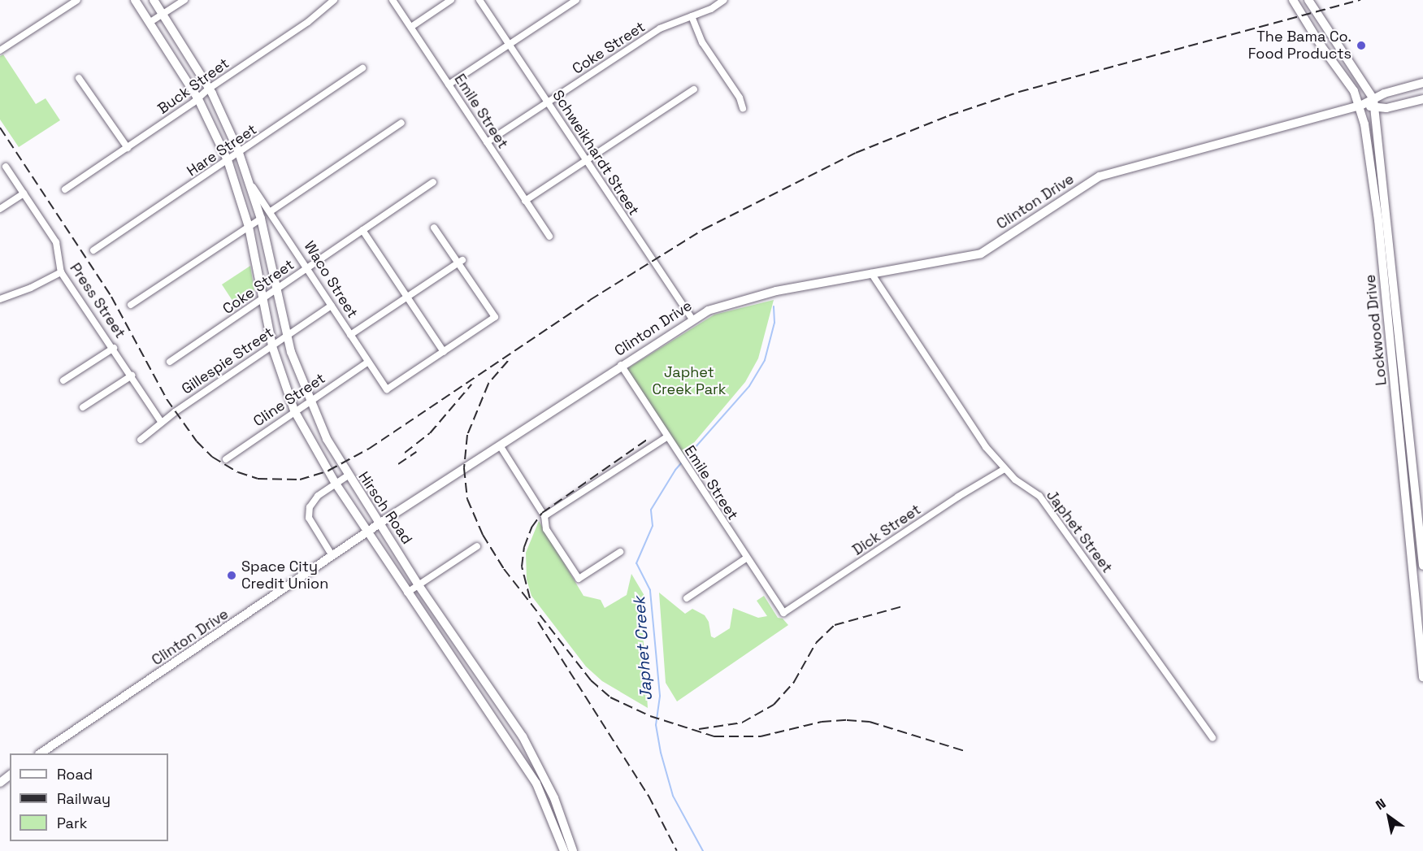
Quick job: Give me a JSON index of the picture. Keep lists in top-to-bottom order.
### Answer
{
  "streets": {
    "main road": ["Clinton Drive", "Lockwood Drive", "Hirsch Road"],
    "street": [
      "Coke Street",
      "Buck Street",
      "Emile Street",
      "Hare Street",
      "Schweikhardt Street",
      "Waco Street",
      "Press Street",
      "Gillespie Street",
      "Cline Street",
      "Dick Street",
      "Japhet Street"
    ]
  },
  "crossings": [
    ["Coke Street", "Emile Street"],
    ["Coke Street", "Schweikhardt Street"],
    ["Coke Street", "Waco Street"],
    ["Coke Street", "Hirsch Road"],
    ["Emile Street", "Clinton Drive"],
    ["Emile Street", "Dick Street"],
    ["Hare Street", "Hirsch Road"],
    ["Schweikhardt Street", "Clinton Drive"],
    ["Clinton Drive", "Lockwood Drive"],
    ["Clinton Drive", "Hirsch Road"],
    ["Clinton Drive", "Japhet Street"],
    ["Waco Street", "Gillespie Street"],
    ["Waco Street", "Cline Street"],
    ["Waco Street", "Hirsch Road"],
    ["Press Street", "Gillespie Street"],
    ["Gillespie Street", "Hirsch Road"],
    ["Cline Street", "Hirsch Road"],
    ["Dick Street", "Japhet Street"]
  ],
  "water": ["Japhet Creek"],
  "parks": ["Japhet Creek Park"],
  "places": ["The Bama Co. Food Products", "Space City Credit Union"],
  "legend": ["Road", "Railway", "Park"],
  "north": "top left"
}
